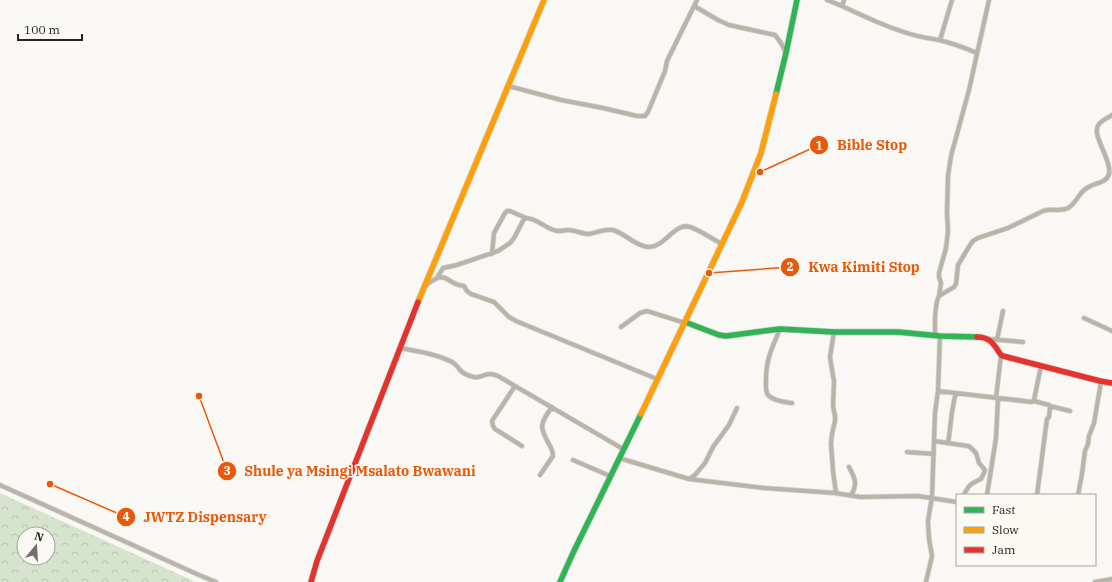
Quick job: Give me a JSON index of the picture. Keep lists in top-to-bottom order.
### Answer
{
  "places": [
    "Bible Stop",
    "Kwa Kimiti Stop",
    "Shule ya Msingi Msalato Bwawani",
    "JWTZ Dispensary"
  ],
  "legend": ["Fast", "Slow", "Jam"],
  "scale_bar": "100 m",
  "north": "top"
}
